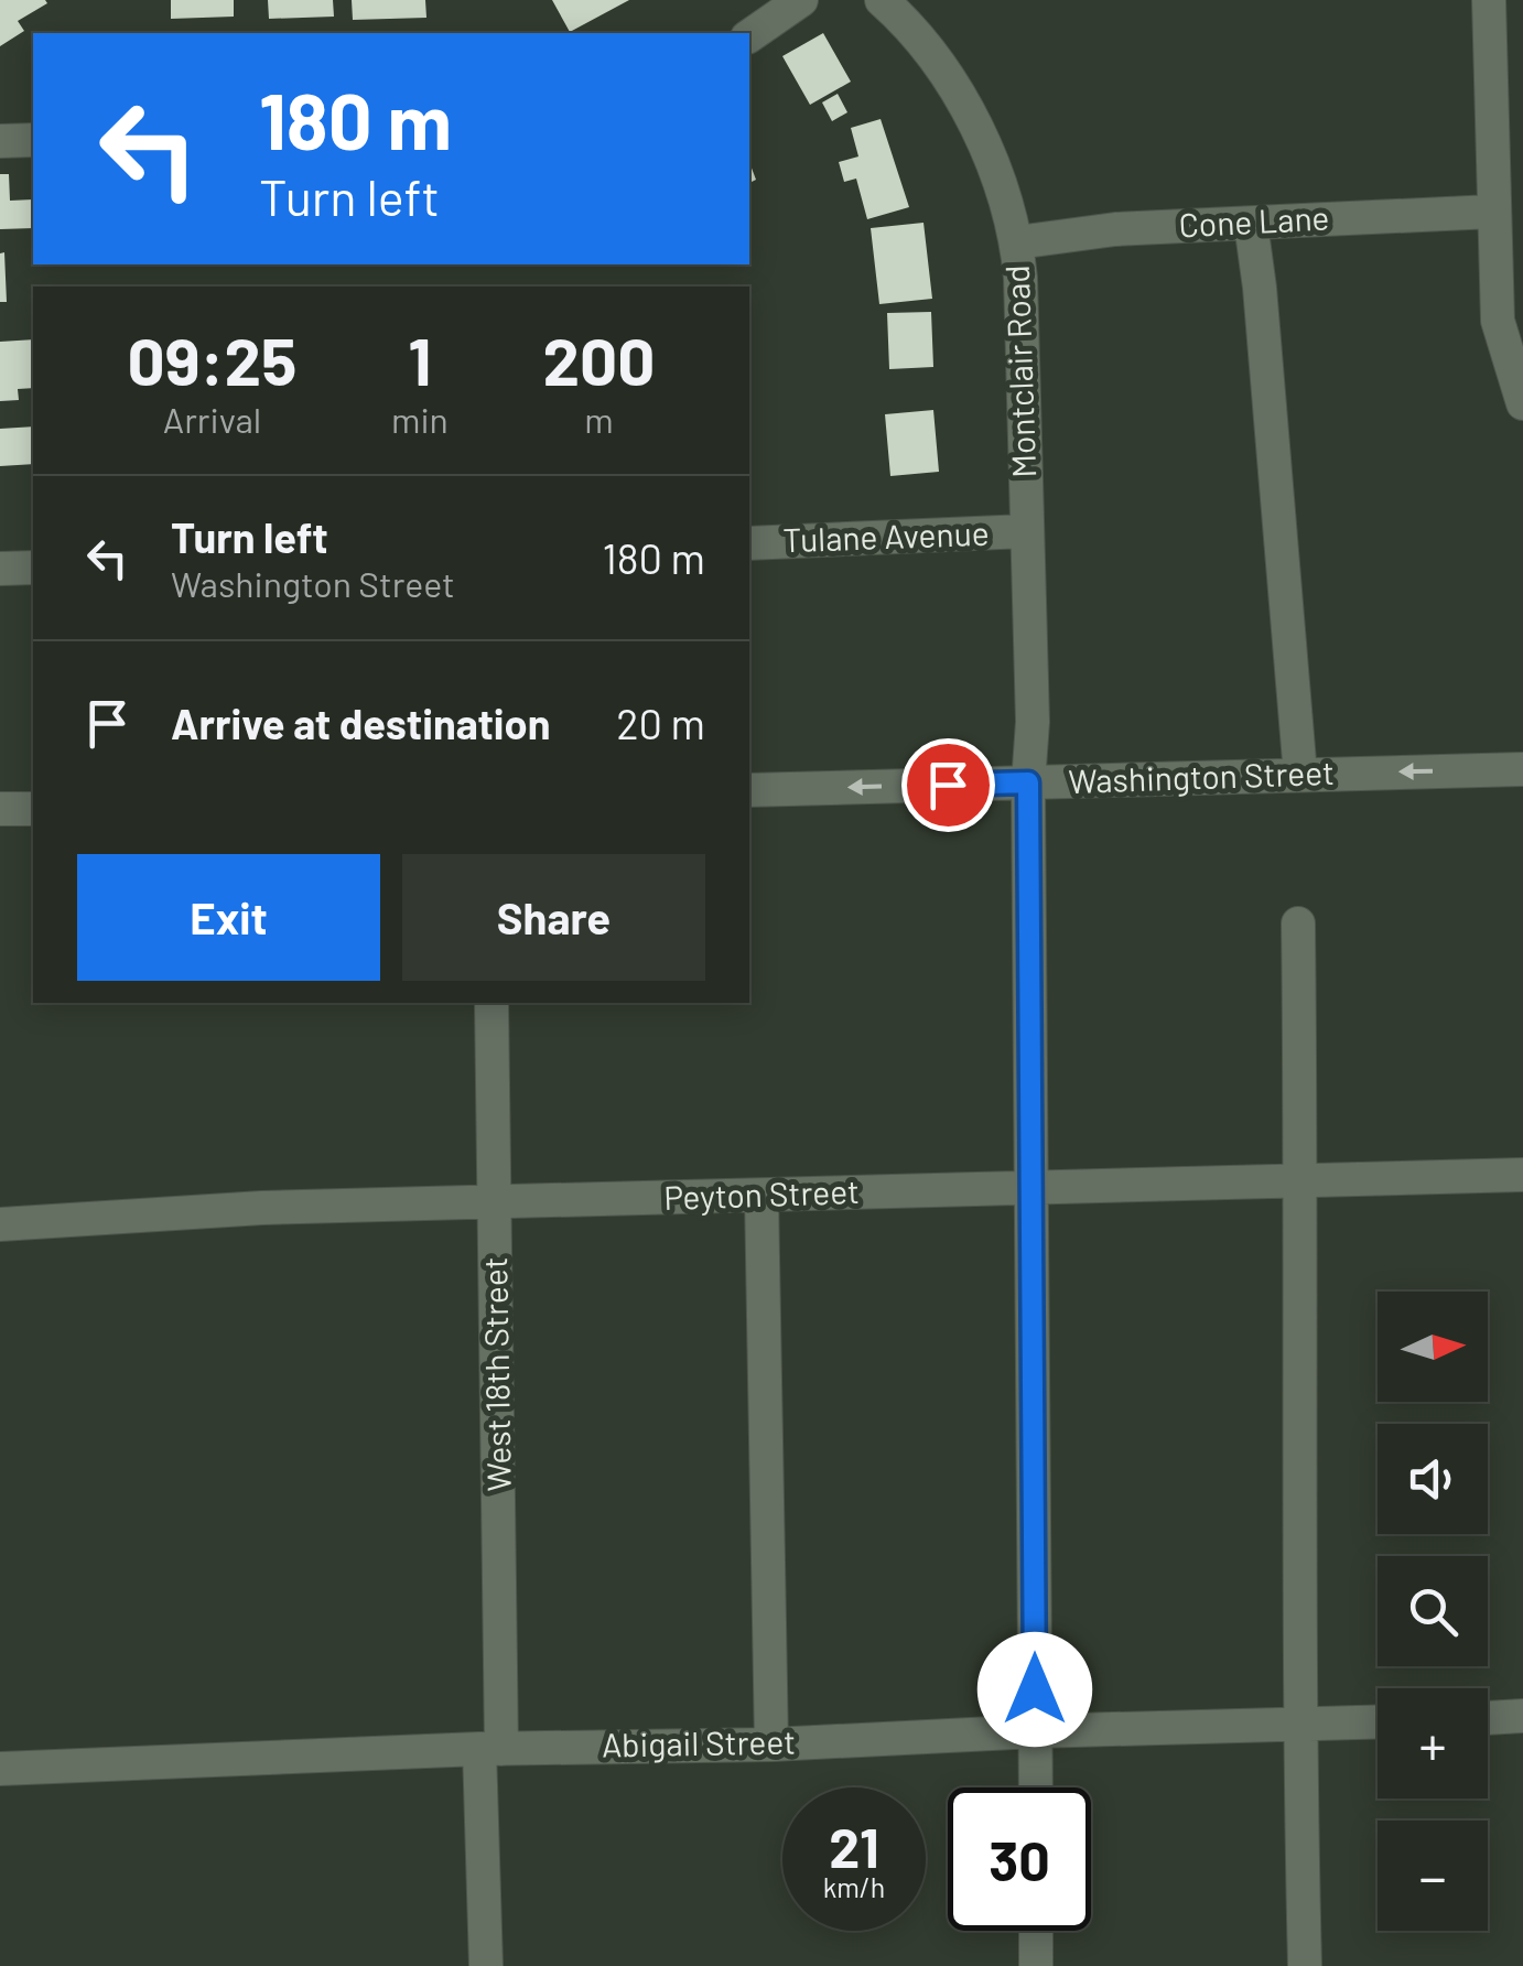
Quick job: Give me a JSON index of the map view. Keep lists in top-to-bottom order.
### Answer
{
  "streets": {
    "street": [
      "Cone Lane",
      "Montclair Road",
      "Tulane Avenue",
      "Washington Street",
      "Peyton Street",
      "West 18th Street",
      "Abigail Street"
    ]
  },
  "crossings": [
    ["Cone Lane", "Montclair Road"],
    ["Montclair Road", "Tulane Avenue"],
    ["Montclair Road", "Washington Street"],
    ["Montclair Road", "Peyton Street"],
    ["Montclair Road", "Abigail Street"],
    ["Peyton Street", "West 18th Street"],
    ["West 18th Street", "Abigail Street"]
  ],
  "one_way": ["Washington Street"],
  "north": "right",
  "page": {
    "turn": ["180 m", "Turn left"],
    "eta": [
      "09:25",
      "Arrival",
      "1",
      "min",
      "200",
      "m"
    ],
    "list": [
      {
        "name": "Turn left",
        "note": "Washington Street",
        "value": "180 m"
      },
      {
        "name": "Arrive at destination",
        "value": "20 m"
      }
    ],
    "buttons": ["Exit", "Share"],
    "map_buttons": ["+", "−"],
    "speed": "21 km/h",
    "limit": "30"
  }
}
